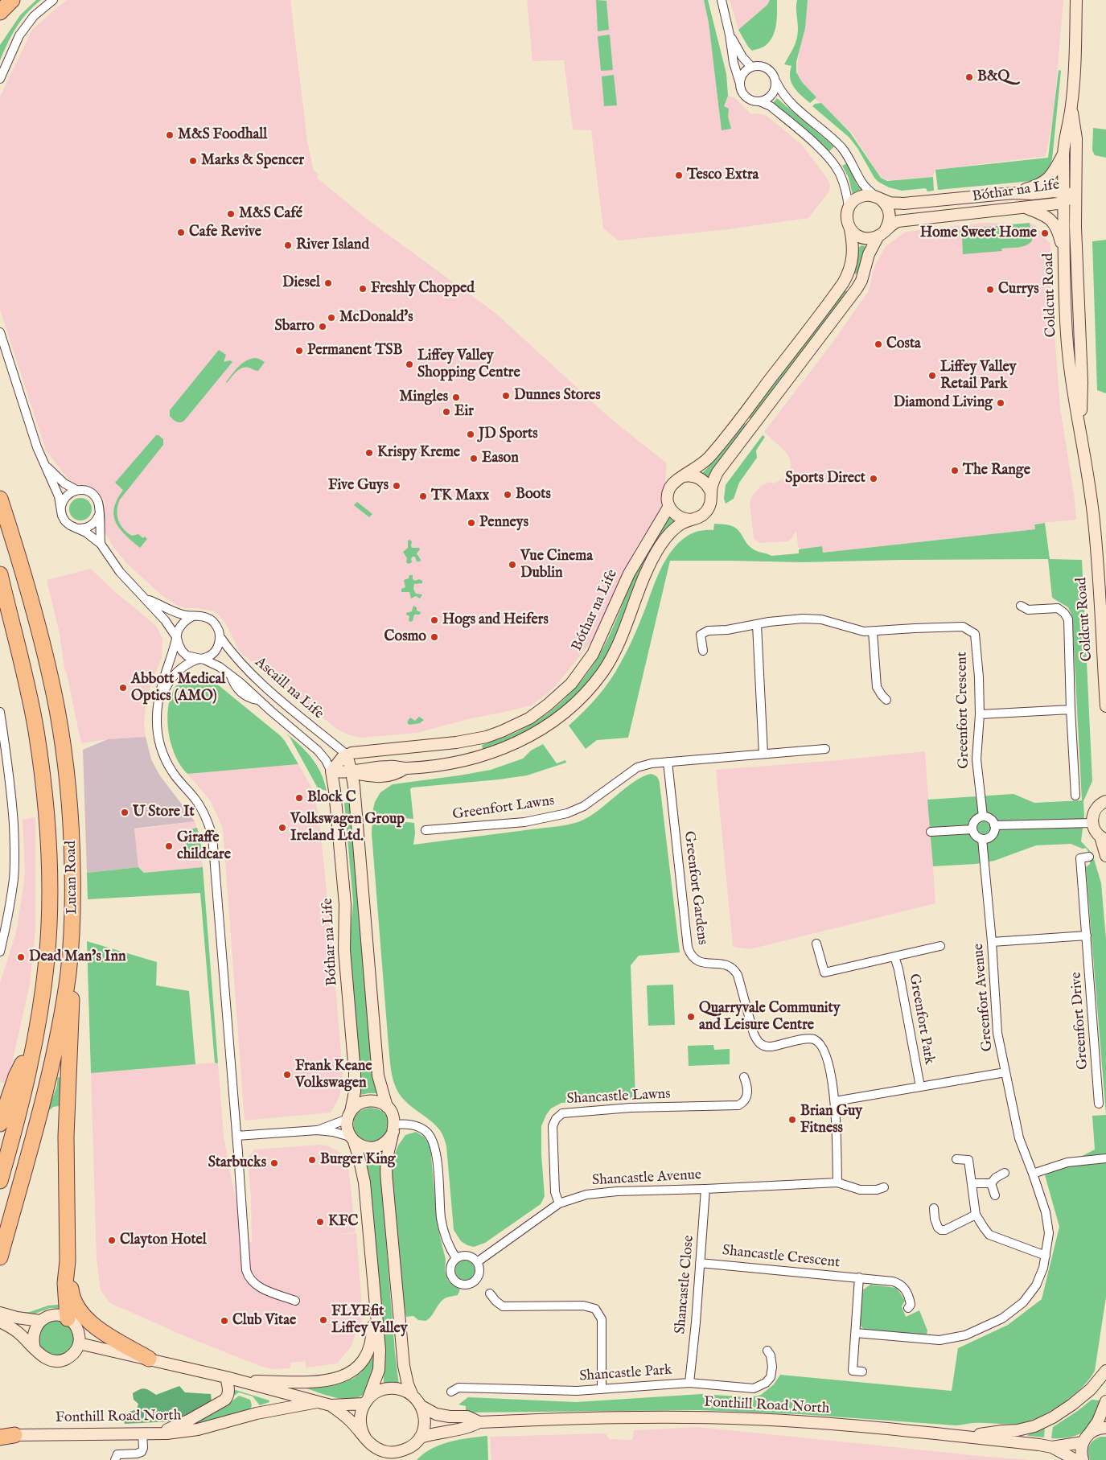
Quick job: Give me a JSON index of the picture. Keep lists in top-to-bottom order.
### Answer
{
  "streets": {
    "highway": ["Lucan Road"],
    "street": [
      "Bóthar na Life",
      "Coldcut Road",
      "Ascaill na Life",
      "Greenfort Crescent",
      "Greenfort Lawns",
      "Greenfort Gardens",
      "Greenfort Avenue",
      "Greenfort Park",
      "Greenfort Drive",
      "Shancastle Lawns",
      "Shancastle Avenue",
      "Shancastle Crescent",
      "Shancastle Close",
      "Shancastle Park",
      "Fonthill Road North"
    ]
  },
  "crossings": [
    ["Bóthar na Life", "Coldcut Road"],
    ["Bóthar na Life", "Ascaill na Life"],
    ["Bóthar na Life", "Fonthill Road North"],
    ["Greenfort Crescent", "Greenfort Avenue"],
    ["Greenfort Lawns", "Greenfort Gardens"],
    ["Greenfort Avenue", "Shancastle Crescent"],
    ["Shancastle Lawns", "Shancastle Avenue"],
    ["Shancastle Avenue", "Shancastle Close"],
    ["Shancastle Crescent", "Shancastle Close"],
    ["Shancastle Close", "Shancastle Park"]
  ],
  "places": [
    "B&Q",
    "M&S Foodhall",
    "Marks & Spencer",
    "Tesco Extra",
    "M&S Café",
    "Cafe Revive",
    "Home Sweet Home",
    "River Island",
    "Diesel",
    "Freshly Chopped",
    "Currys",
    "McDonald's",
    "Sbarro",
    "Costa",
    "Permanent TSB",
    "Liffey Valley Shopping Centre",
    "Liffey Valley Retail Park",
    "Dunnes Stores",
    "Mingles",
    "Diamond Living",
    "Eir",
    "JD Sports",
    "Krispy Kreme",
    "Eason",
    "The Range",
    "Sports Direct",
    "Five Guys",
    "Boots",
    "TK Maxx",
    "Penneys",
    "Vue Cinema Dublin",
    "Hogs and Heifers",
    "Cosmo",
    "Abbott Medical Optics (AMO)",
    "Block C",
    "U Store It",
    "Volkswagen Group Ireland Ltd.",
    "Giraffe childcare",
    "Dead Man’s Inn",
    "Quarryvale Community and Leisure Centre",
    "Frank Keane Volkswagen",
    "Brian Guy Fitness",
    "Burger King",
    "Starbucks",
    "KFC",
    "Clayton Hotel",
    "FLYEfit Liffey Valley",
    "Club Vitae"
  ]
}
